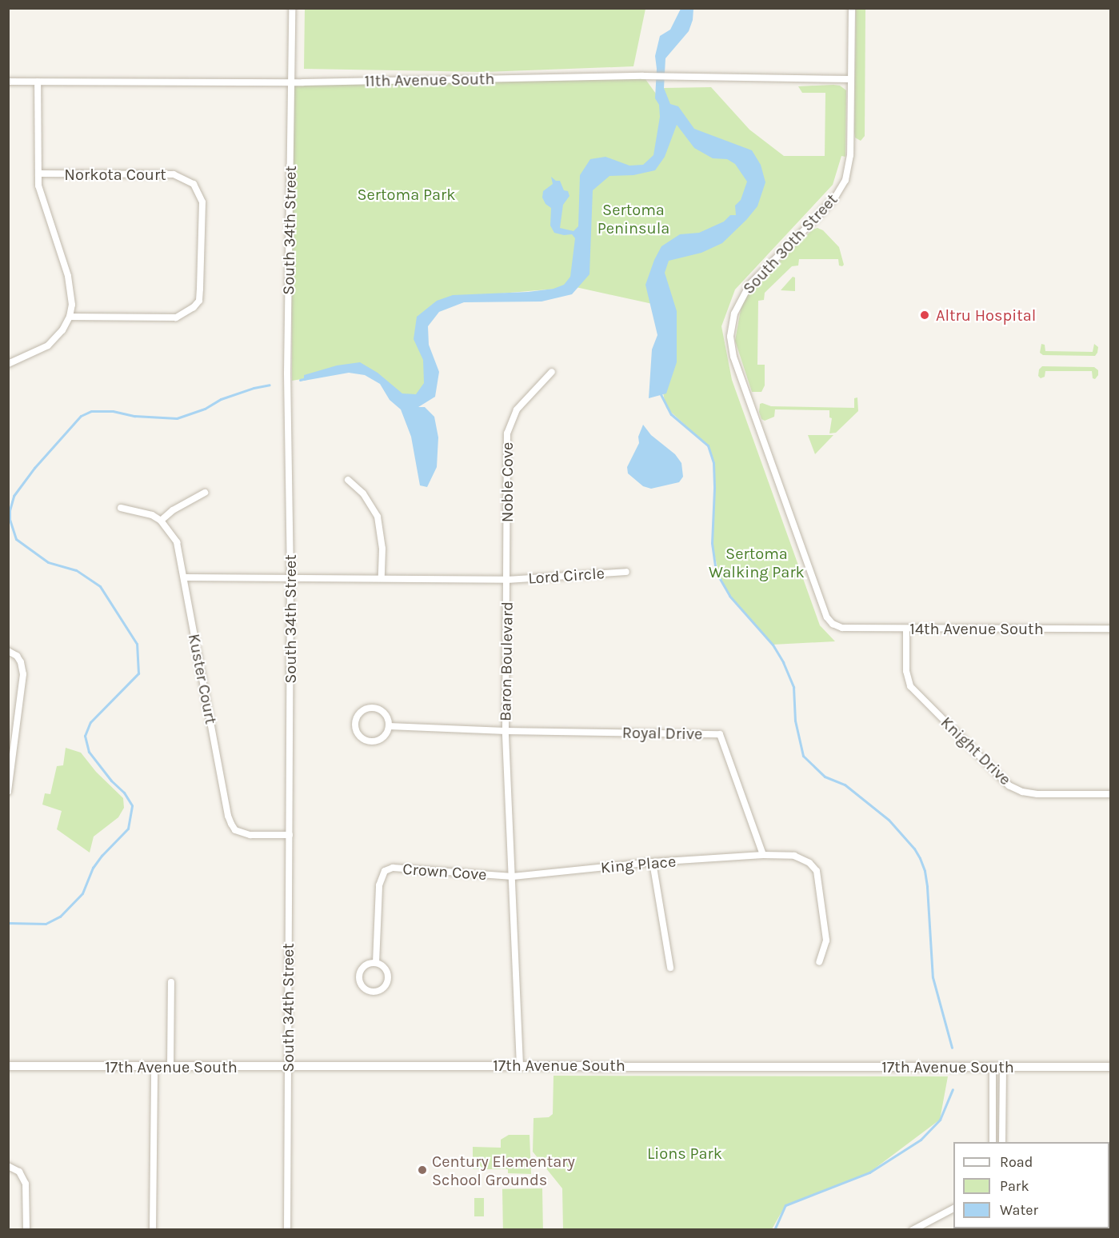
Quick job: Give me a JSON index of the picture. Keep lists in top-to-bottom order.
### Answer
{
  "streets": {
    "street": [
      "11th Avenue South",
      "Norkota Court",
      "South 34th Street",
      "South 30th Street",
      "Noble Cove",
      "Lord Circle",
      "14th Avenue South",
      "Baron Boulevard",
      "Kuster Court",
      "Royal Drive",
      "Knight Drive",
      "King Place",
      "Crown Cove",
      "17th Avenue South"
    ]
  },
  "crossings": [
    ["11th Avenue South", "South 34th Street"],
    ["11th Avenue South", "South 30th Street"],
    ["South 34th Street", "Baron Boulevard"],
    ["South 34th Street", "Kuster Court"],
    ["South 34th Street", "17th Avenue South"],
    ["South 30th Street", "14th Avenue South"],
    ["Noble Cove", "Lord Circle"],
    ["Noble Cove", "Baron Boulevard"],
    ["Lord Circle", "Baron Boulevard"],
    ["14th Avenue South", "Knight Drive"],
    ["Baron Boulevard", "Kuster Court"],
    ["Baron Boulevard", "Royal Drive"],
    ["Baron Boulevard", "King Place"],
    ["Baron Boulevard", "Crown Cove"],
    ["Baron Boulevard", "17th Avenue South"],
    ["Royal Drive", "King Place"],
    ["King Place", "Crown Cove"]
  ],
  "parks": [
    "Sertoma Park",
    "Sertoma Peninsula",
    "Sertoma Walking Park",
    "Lions Park"
  ],
  "places": ["Altru Hospital", "Century Elementary School Grounds"],
  "legend": ["Road", "Park", "Water"]
}
